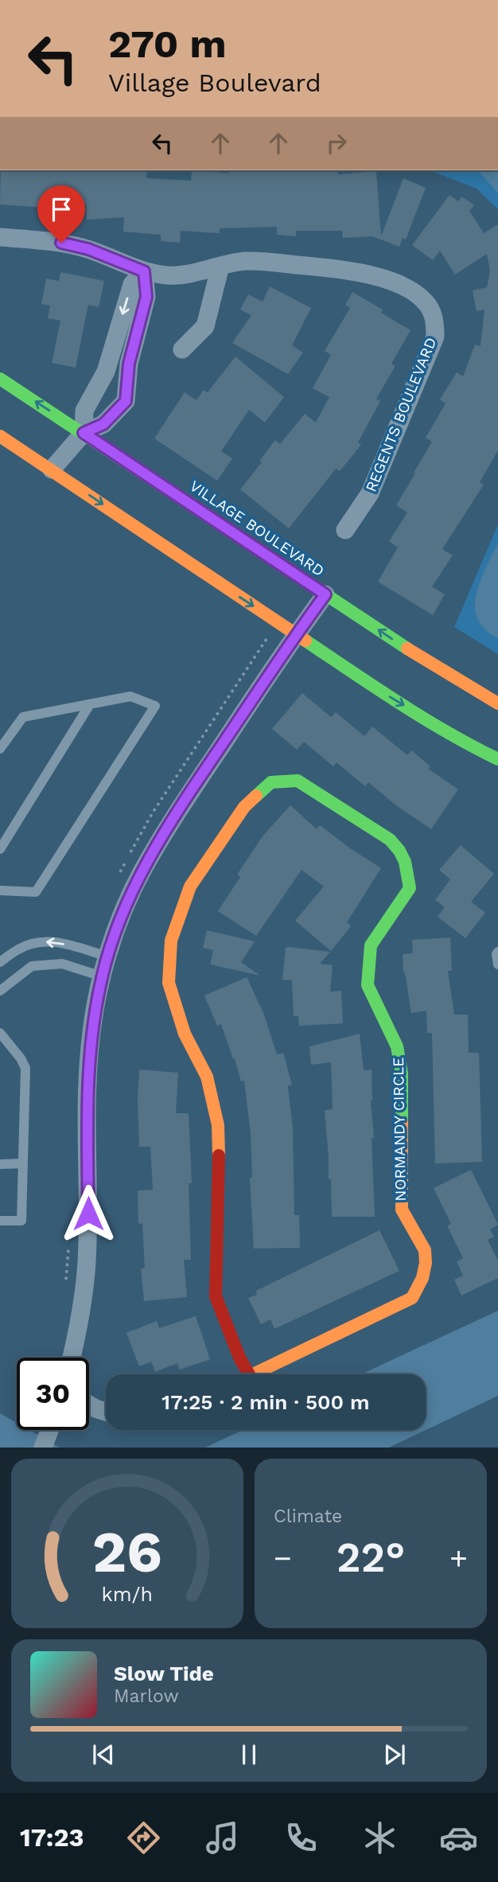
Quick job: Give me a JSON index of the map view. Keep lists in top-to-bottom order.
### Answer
{
  "streets": {
    "street": ["REGENTS BOULEVARD", "VILLAGE BOULEVARD", "NORMANDY CIRCLE"]
  },
  "page": {
    "turn": ["270 m", "Village Boulevard"],
    "limit": "30",
    "trip": "17:25 · 2 min · 500 m",
    "tile": "Climate",
    "heat": ["−", "22°", "+"],
    "song": ["Slow Tide", "Marlow"],
    "tabs": "17:23",
    "gauge": ["26", "km/h"]
  }
}
